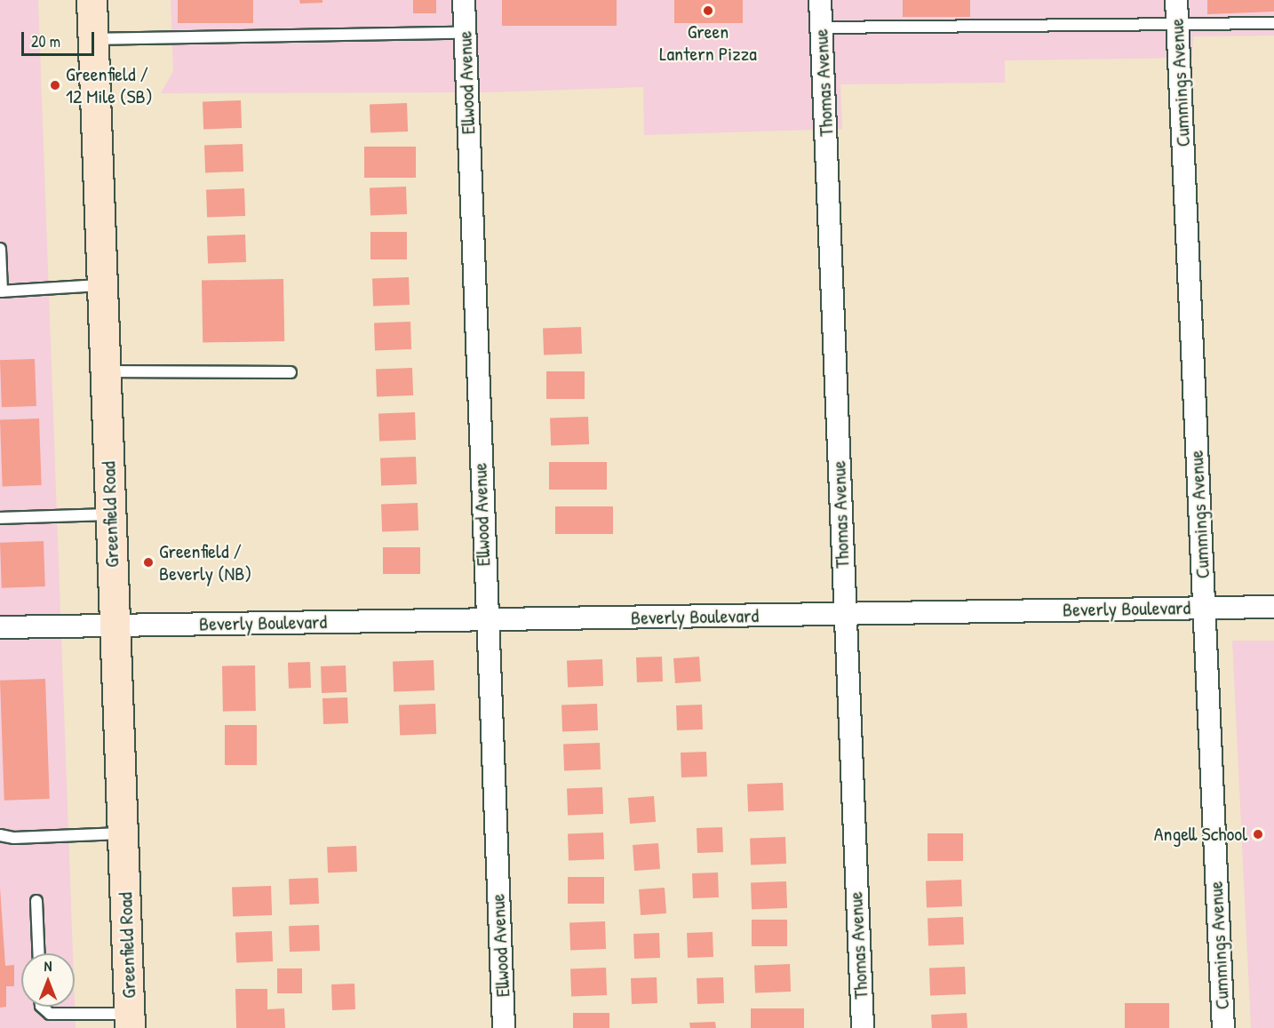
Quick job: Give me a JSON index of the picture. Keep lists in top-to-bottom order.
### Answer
{
  "streets": {
    "main road": ["Greenfield Road"],
    "street": [
      "Ellwood Avenue",
      "Thomas Avenue",
      "Cummings Avenue",
      "Beverly Boulevard"
    ]
  },
  "crossings": [
    ["Ellwood Avenue", "Beverly Boulevard"],
    ["Thomas Avenue", "Beverly Boulevard"],
    ["Cummings Avenue", "Beverly Boulevard"],
    ["Greenfield Road", "Beverly Boulevard"]
  ],
  "places": [
    "Green Lantern Pizza",
    "Greenfield / 12 Mile (SB)",
    "Greenfield / Beverly (NB)",
    "Angell School"
  ],
  "scale_bar": "20 m",
  "north": "top"
}
